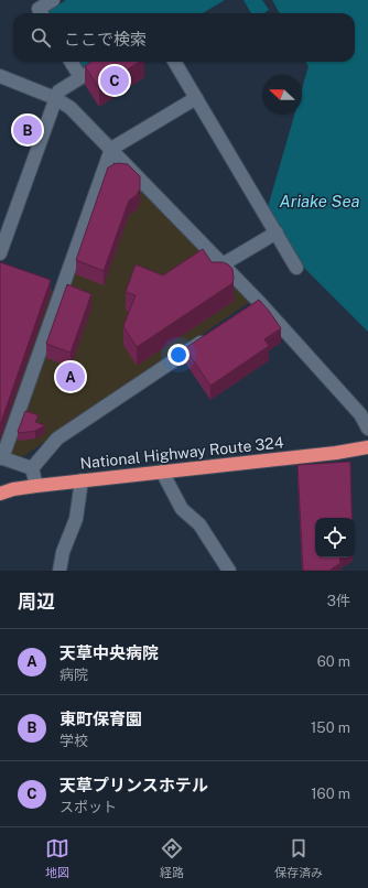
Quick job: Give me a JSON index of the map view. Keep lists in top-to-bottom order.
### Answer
{
  "streets": {
    "highway": ["National Highway Route 324"]
  },
  "water": ["Ariake Sea"],
  "north": "left",
  "page": {
    "search": "ここで検索",
    "pins": ["C", "B", "A"],
    "heading": ["周辺", "3件"],
    "list": [
      {
        "mark": "A",
        "name": "天草中央病院",
        "note": "病院",
        "value": "60 m"
      },
      {
        "mark": "B",
        "name": "東町保育園",
        "note": "学校",
        "value": "150 m"
      },
      {
        "mark": "C",
        "name": "天草プリンスホテル",
        "note": "スポット",
        "value": "160 m"
      }
    ],
    "nav": ["地図", "経路", "保存済み"]
  }
}
